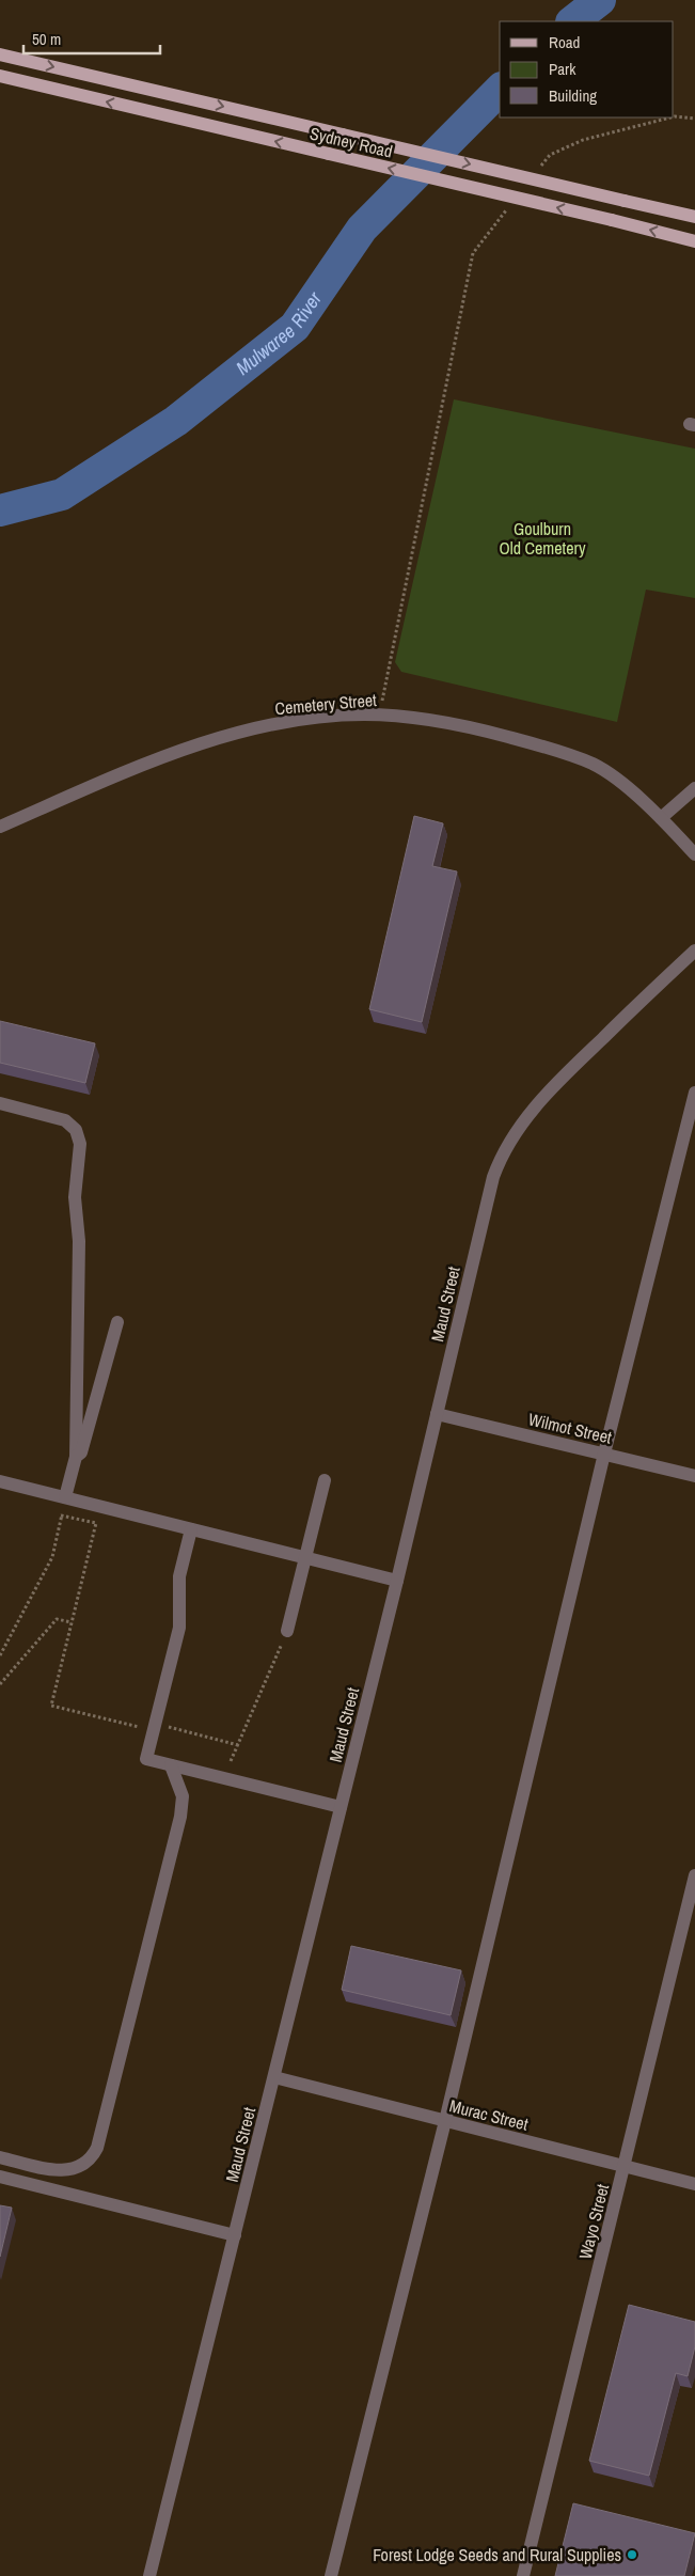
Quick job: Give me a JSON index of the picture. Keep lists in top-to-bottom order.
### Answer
{
  "streets": {
    "main road": ["Sydney Road"],
    "street": [
      "Cemetery Street",
      "Maud Street",
      "Wilmot Street",
      "Murac Street",
      "Wayo Street"
    ]
  },
  "crossings": [
    ["Maud Street", "Wilmot Street"],
    ["Maud Street", "Murac Street"],
    ["Murac Street", "Wayo Street"]
  ],
  "water": ["Mulwaree River"],
  "parks": ["Goulburn Old Cemetery"],
  "places": ["Forest Lodge Seeds and Rural Supplies"],
  "legend": ["Road", "Park", "Building"],
  "scale_bar": "50 m"
}
